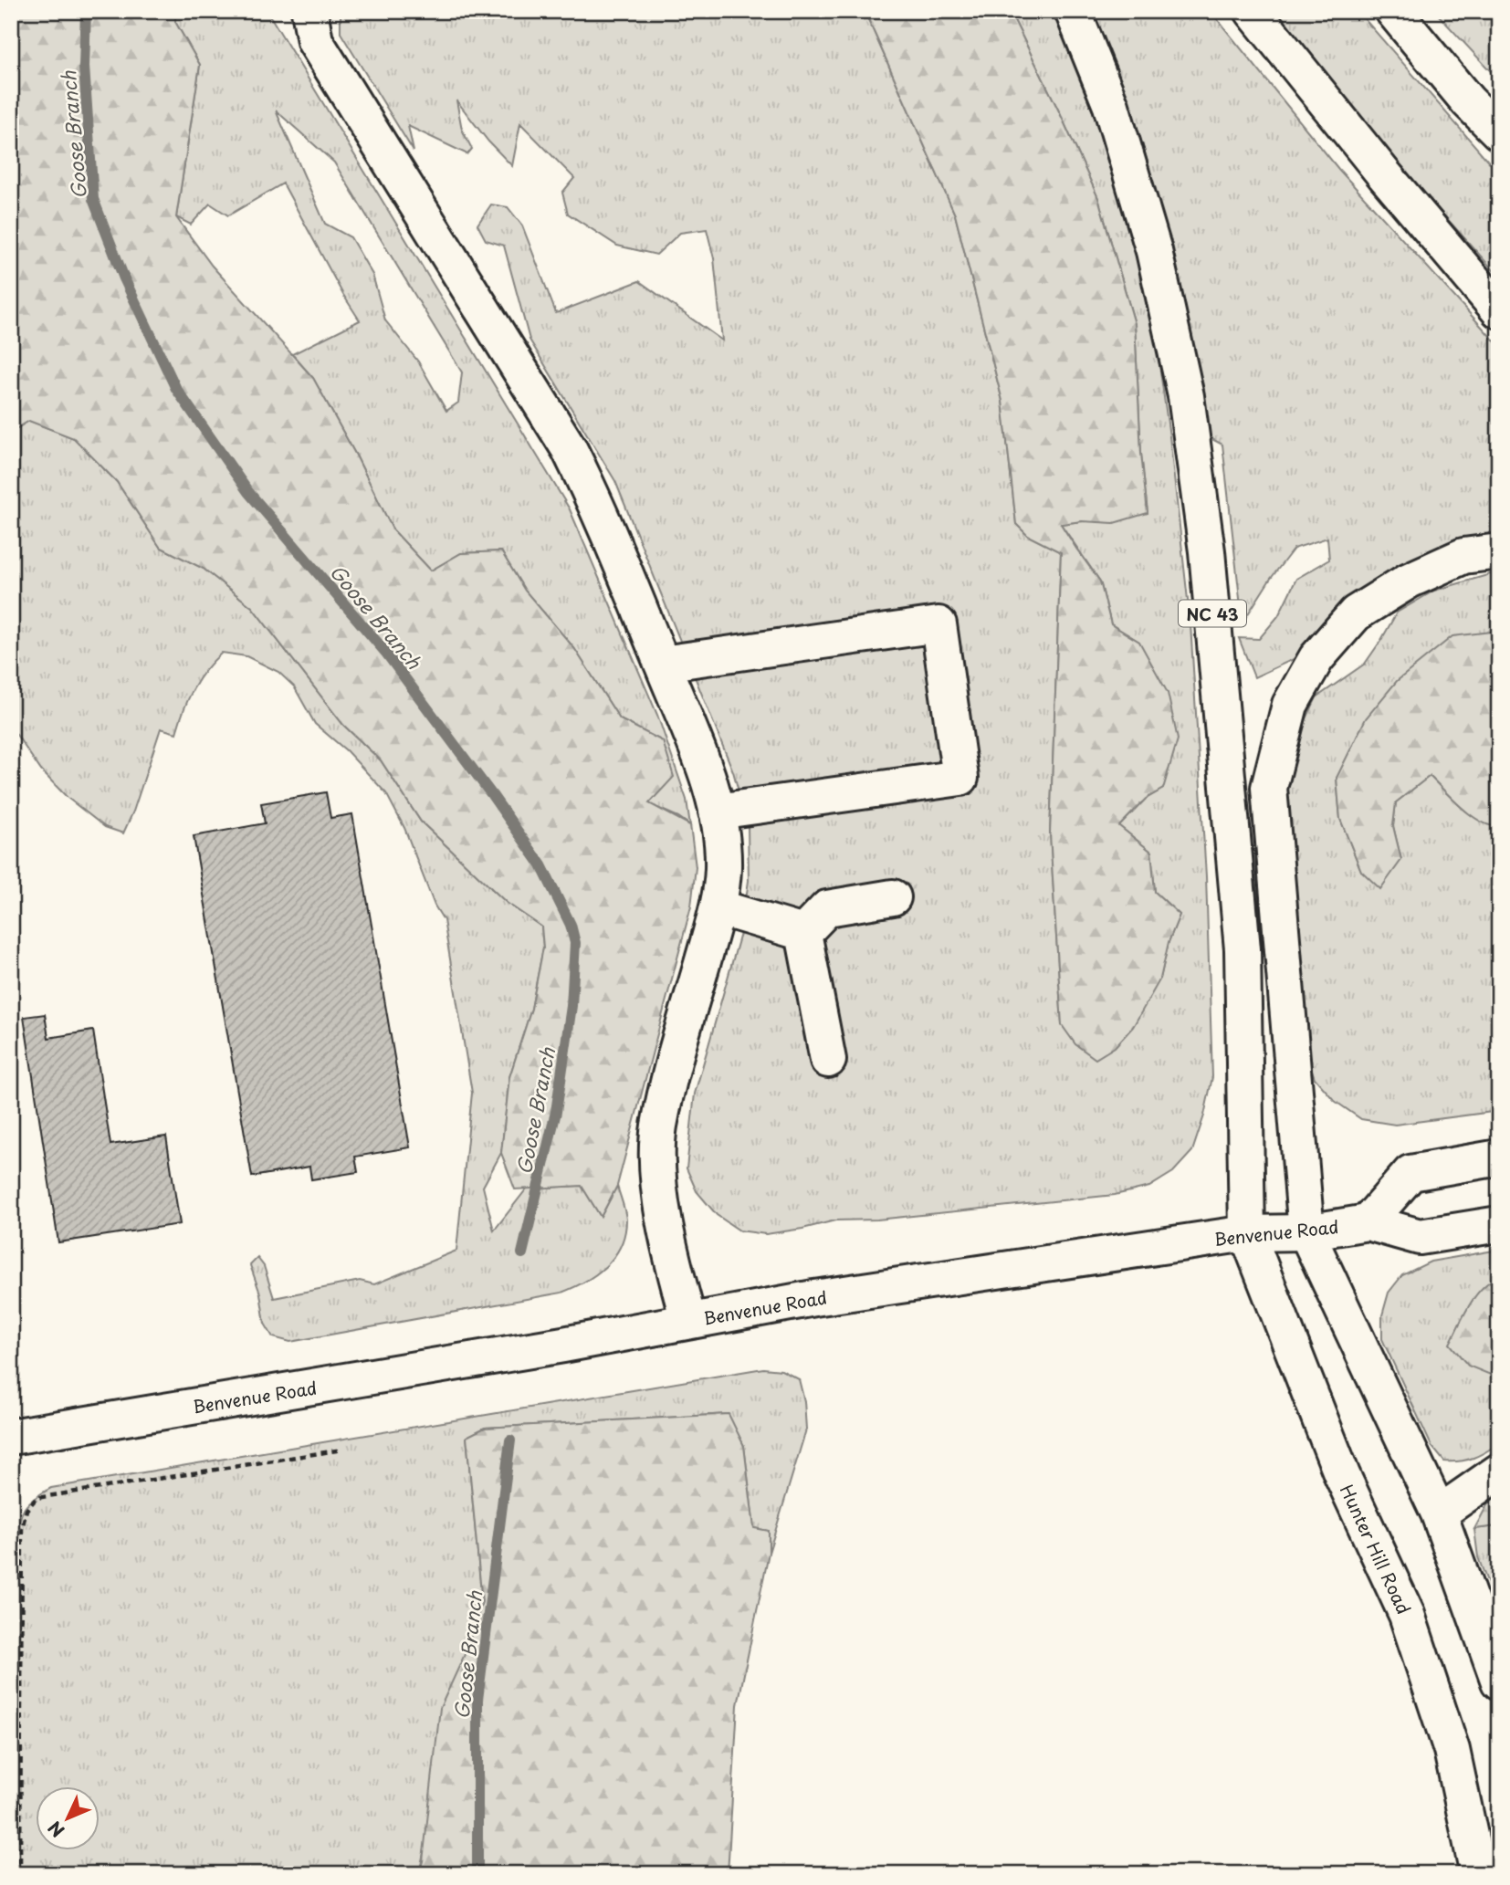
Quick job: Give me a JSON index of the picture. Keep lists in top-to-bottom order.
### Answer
{
  "streets": {
    "main road": ["NC 43", "Benvenue Road", "Hunter Hill Road"]
  },
  "crossings": [
    ["NC 43", "Benvenue Road"],
    ["NC 43", "Hunter Hill Road"],
    ["Benvenue Road", "Hunter Hill Road"]
  ],
  "water": ["Goose Branch"],
  "north": "bottom left"
}
